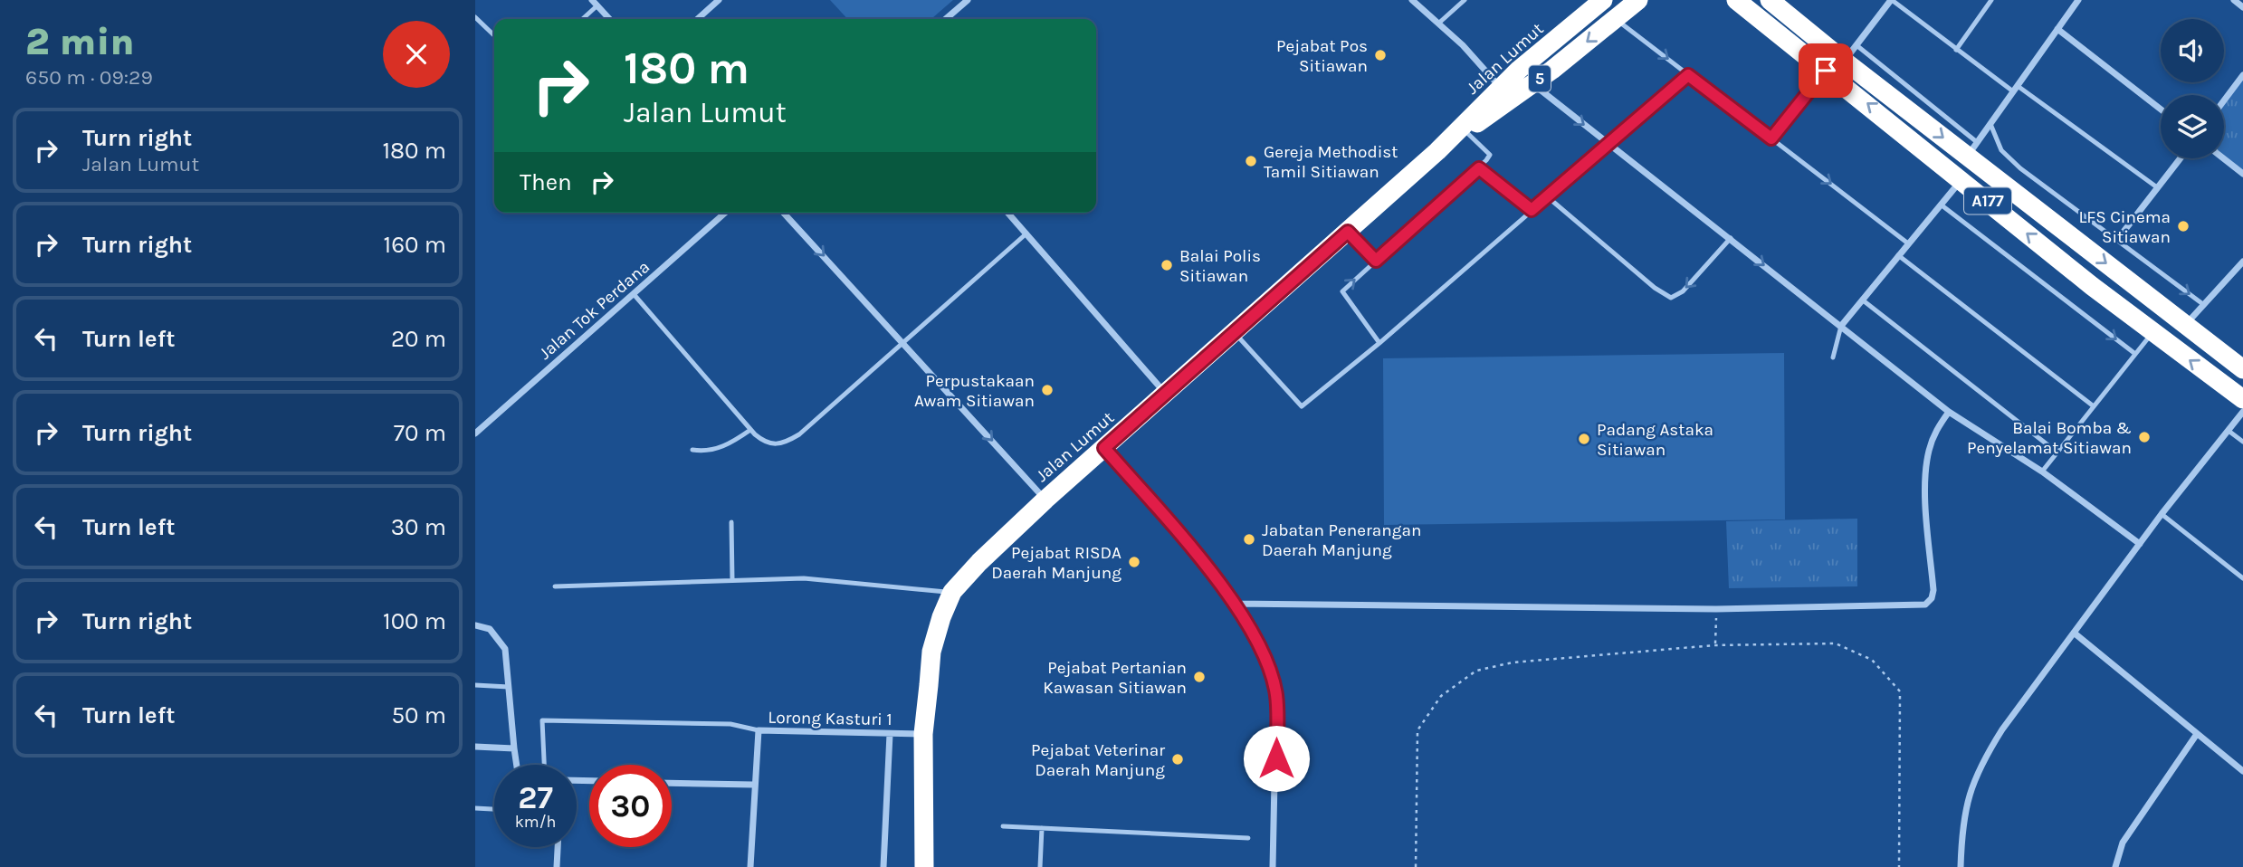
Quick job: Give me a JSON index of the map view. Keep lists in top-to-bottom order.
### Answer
{
  "streets": {
    "highway": ["Jalan Lumut", "5", "A177"],
    "street": ["Jalan Tok Perdana", "Lorong Kasturi 1"]
  },
  "crossings": [
    ["Jalan Lumut", "Lorong Kasturi 1"]
  ],
  "places": [
    "Pejabat Pos Sitiawan",
    "Gereja Methodist Tamil Sitiawan",
    "LFS Cinema Sitiawan",
    "Balai Polis Sitiawan",
    "Perpustakaan Awam Sitiawan",
    "Balai Bomba & Penyelamat Sitiawan",
    "Padang Astaka Sitiawan",
    "Jabatan Penerangan Daerah Manjung",
    "Pejabat RISDA Daerah Manjung",
    "Pejabat Pertanian Kawasan Sitiawan",
    "Pejabat Veterinar Daerah Manjung"
  ],
  "page": {
    "heading": ["2 min", "650 m · 09:29"],
    "turn": ["180 m", "Jalan Lumut"],
    "list": [
      {
        "name": "Turn right",
        "note": "Jalan Lumut",
        "value": "180 m"
      },
      {
        "name": "Turn right",
        "value": "160 m"
      },
      {
        "name": "Turn left",
        "value": "20 m"
      },
      {
        "name": "Turn right",
        "value": "70 m"
      },
      {
        "name": "Turn left",
        "value": "30 m"
      },
      {
        "name": "Turn right",
        "value": "100 m"
      },
      {
        "name": "Turn left",
        "value": "50 m"
      }
    ],
    "then": "Then",
    "speed": "27 km/h",
    "limit": "30"
  }
}
